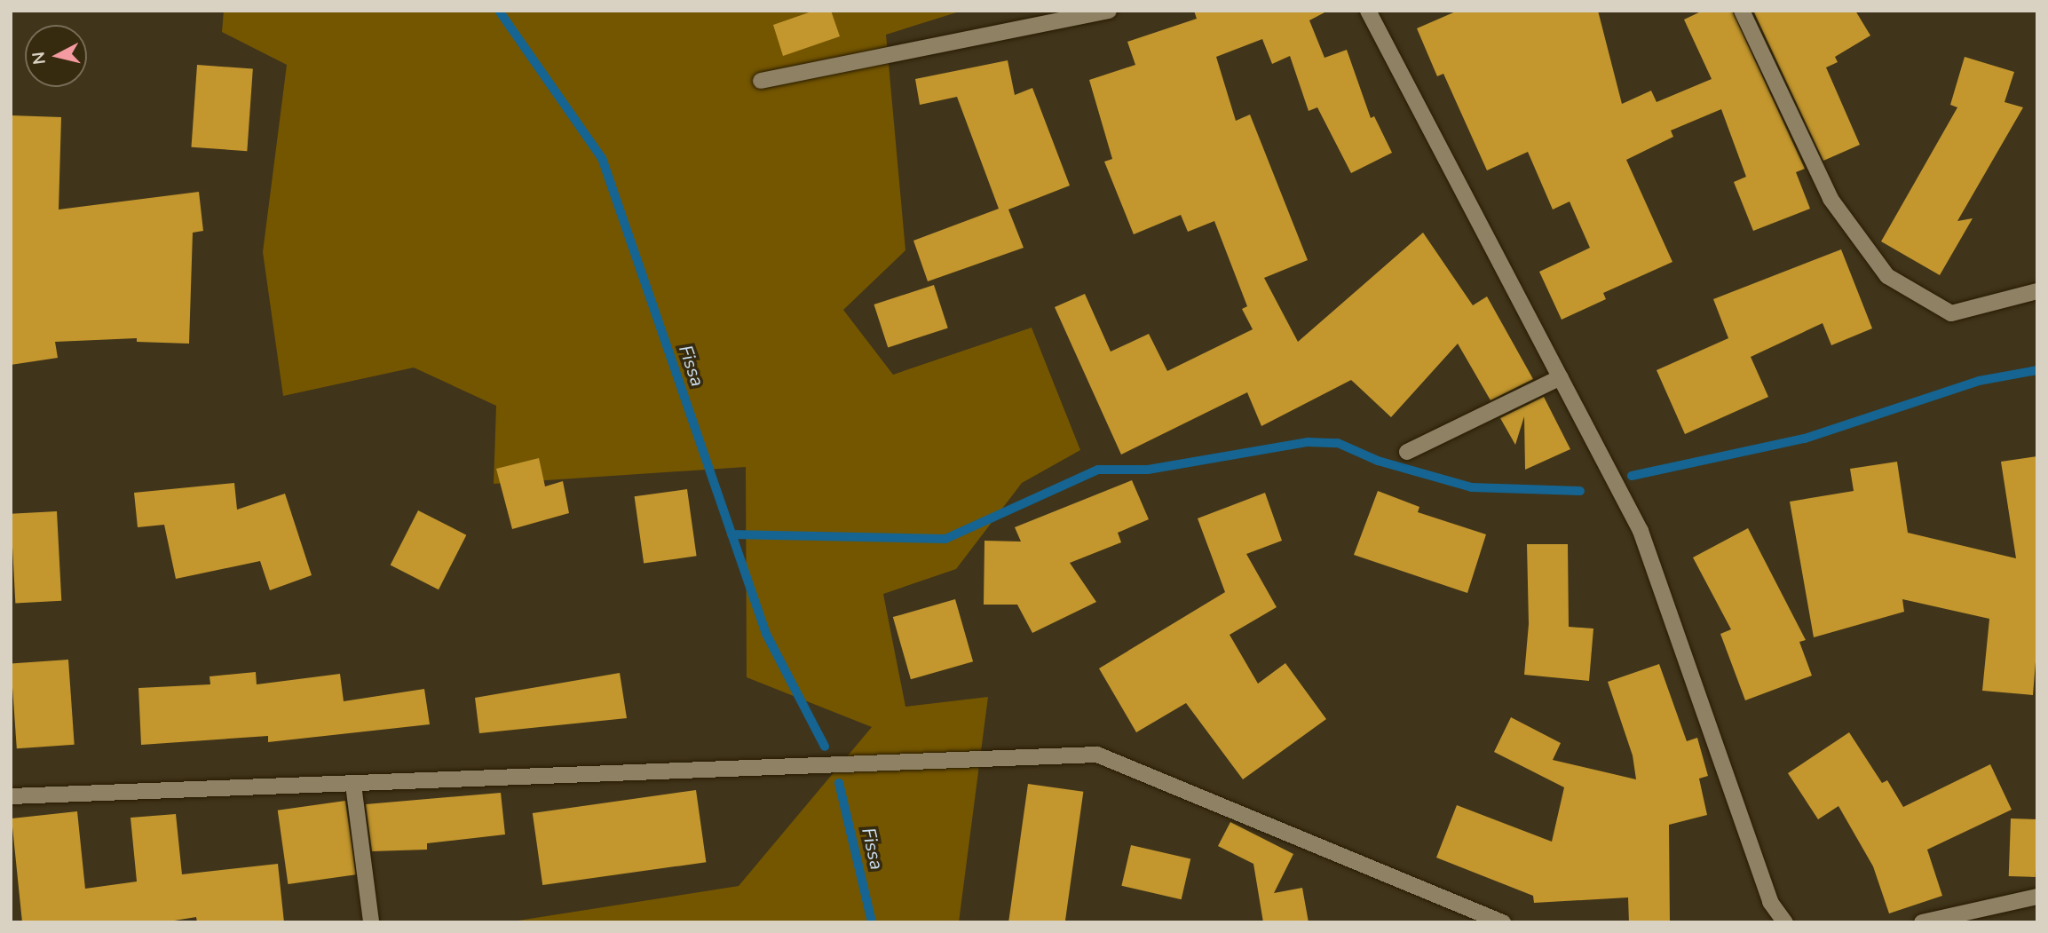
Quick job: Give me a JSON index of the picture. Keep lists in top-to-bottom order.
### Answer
{
  "water": ["Fissa"],
  "north": "left"
}
